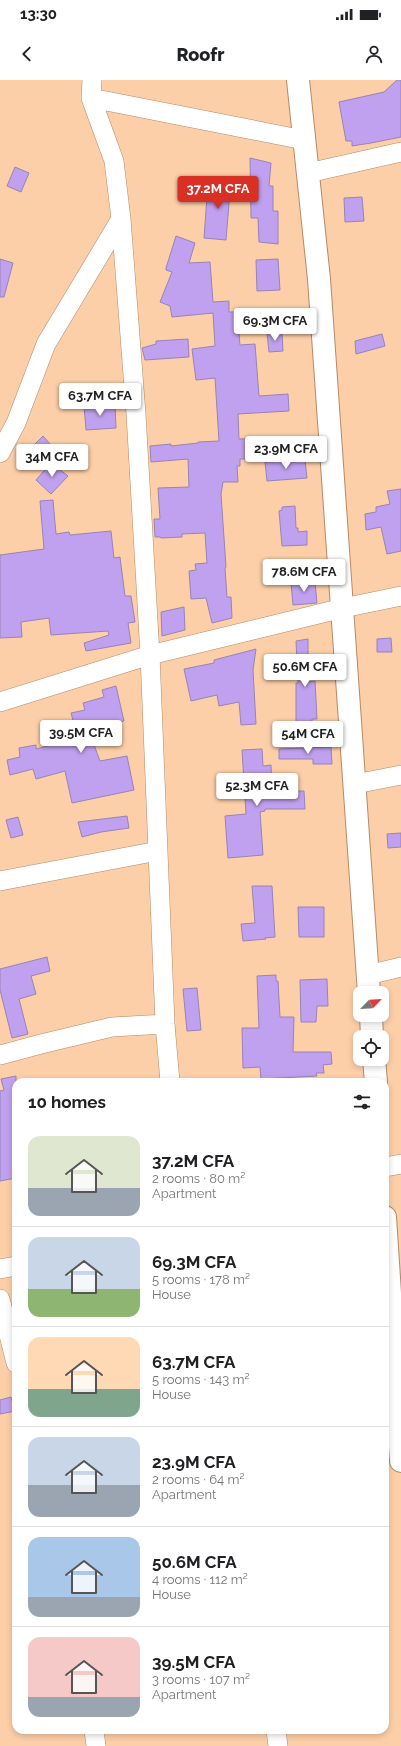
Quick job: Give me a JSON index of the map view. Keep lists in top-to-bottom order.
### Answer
{
  "north": "top right",
  "page": {
    "status": "13:30",
    "header": "Roofr",
    "price": [
      "37.2M CFA",
      "69.3M CFA",
      "63.7M CFA",
      "23.9M CFA",
      "34M CFA",
      "78.6M CFA",
      "50.6M CFA",
      "39.5M CFA",
      "54M CFA",
      "52.3M CFA"
    ],
    "heading": "10 homes",
    "list": [
      {
        "name": "37.2M CFA",
        "note": "2 rooms · 80 m² · Apartment"
      },
      {
        "name": "69.3M CFA",
        "note": "5 rooms · 178 m² · House"
      },
      {
        "name": "63.7M CFA",
        "note": "5 rooms · 143 m² · House"
      },
      {
        "name": "23.9M CFA",
        "note": "2 rooms · 64 m² · Apartment"
      },
      {
        "name": "50.6M CFA",
        "note": "4 rooms · 112 m² · House"
      },
      {
        "name": "39.5M CFA",
        "note": "3 rooms · 107 m² · Apartment"
      }
    ]
  }
}
